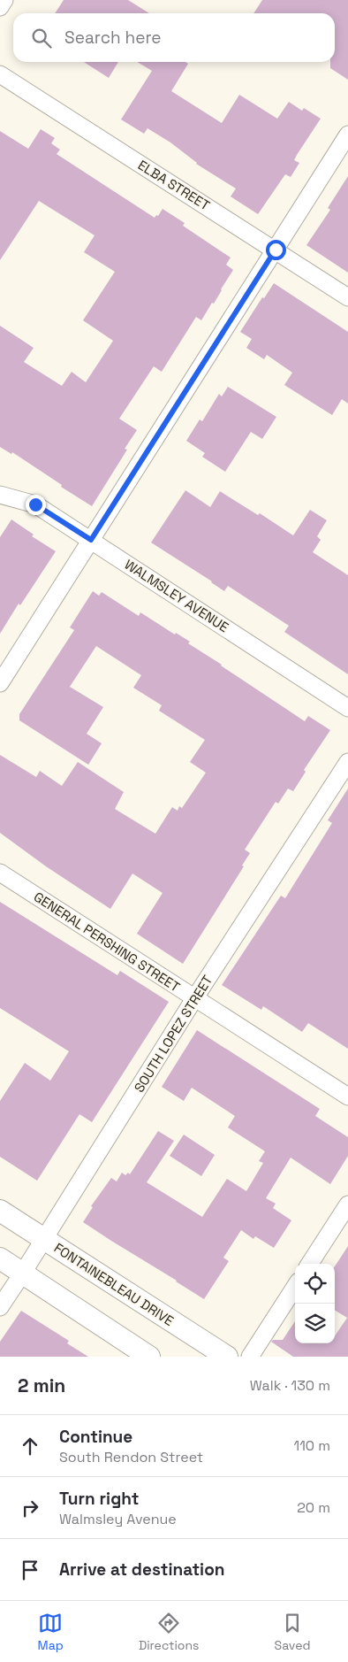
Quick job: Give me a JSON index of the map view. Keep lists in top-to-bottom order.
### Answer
{
  "streets": {
    "street": [
      "ELBA STREET",
      "WALMSLEY AVENUE",
      "GENERAL PERSHING STREET",
      "SOUTH LOPEZ STREET",
      "FONTAINEBLEAU DRIVE"
    ]
  },
  "crossings": [
    ["GENERAL PERSHING STREET", "SOUTH LOPEZ STREET"],
    ["SOUTH LOPEZ STREET", "FONTAINEBLEAU DRIVE"]
  ],
  "page": {
    "search": "Search here",
    "heading": ["2 min", "Walk · 130 m"],
    "list": [
      ["Continue", "South Rendon Street", "110 m"],
      ["Turn right", "Walmsley Avenue", "20 m"],
      "Arrive at destination"
    ],
    "nav": ["Map", "Directions", "Saved"]
  }
}
